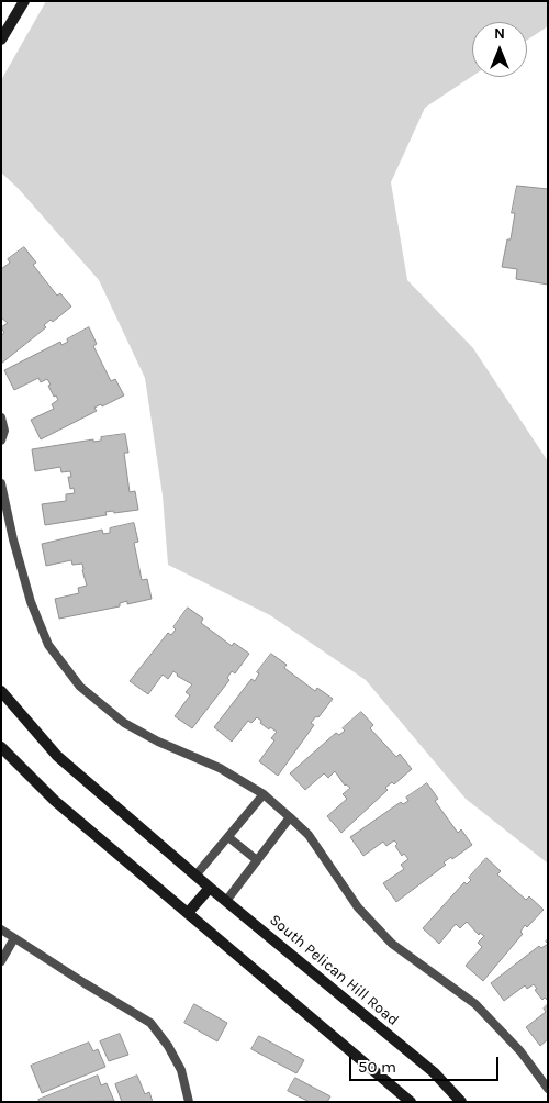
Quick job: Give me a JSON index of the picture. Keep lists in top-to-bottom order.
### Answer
{
  "streets": {
    "street": ["South Pelican Hill Road"]
  },
  "scale_bar": "50 m",
  "north": "top"
}
